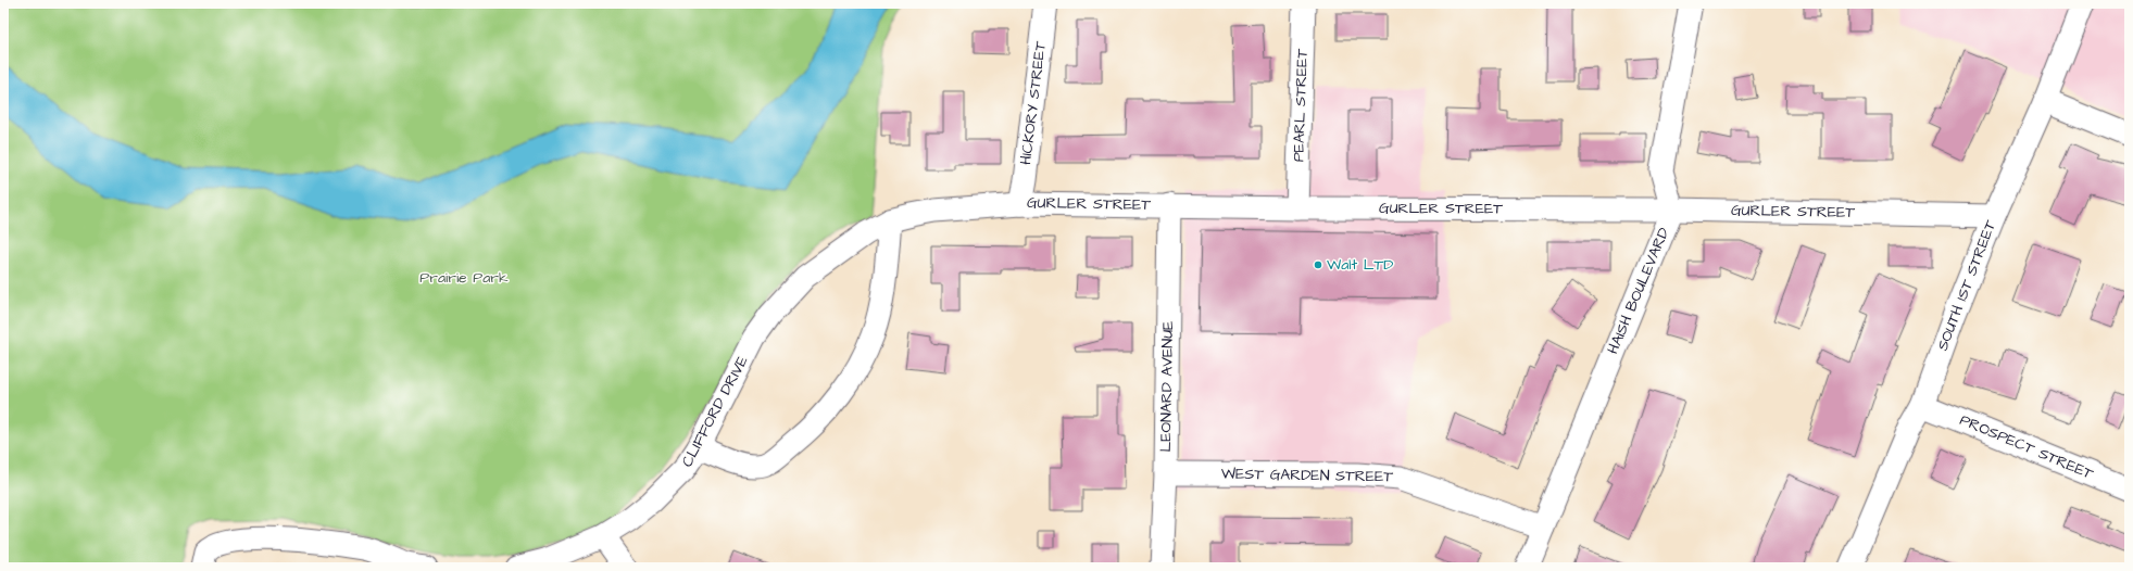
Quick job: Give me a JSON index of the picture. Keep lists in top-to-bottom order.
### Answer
{
  "streets": {
    "street": [
      "HICKORY STREET",
      "PEARL STREET",
      "GURLER STREET",
      "SOUTH 1ST STREET",
      "HAISH BOULEVARD",
      "LEONARD AVENUE",
      "CLIFFORD DRIVE",
      "PROSPECT STREET",
      "WEST GARDEN STREET"
    ]
  },
  "crossings": [
    ["HICKORY STREET", "GURLER STREET"],
    ["PEARL STREET", "GURLER STREET"],
    ["GURLER STREET", "SOUTH 1ST STREET"],
    ["GURLER STREET", "HAISH BOULEVARD"],
    ["GURLER STREET", "LEONARD AVENUE"],
    ["GURLER STREET", "CLIFFORD DRIVE"],
    ["SOUTH 1ST STREET", "PROSPECT STREET"],
    ["HAISH BOULEVARD", "WEST GARDEN STREET"],
    ["LEONARD AVENUE", "WEST GARDEN STREET"]
  ],
  "parks": ["Prairie Park"],
  "places": ["Walt LTD"]
}
